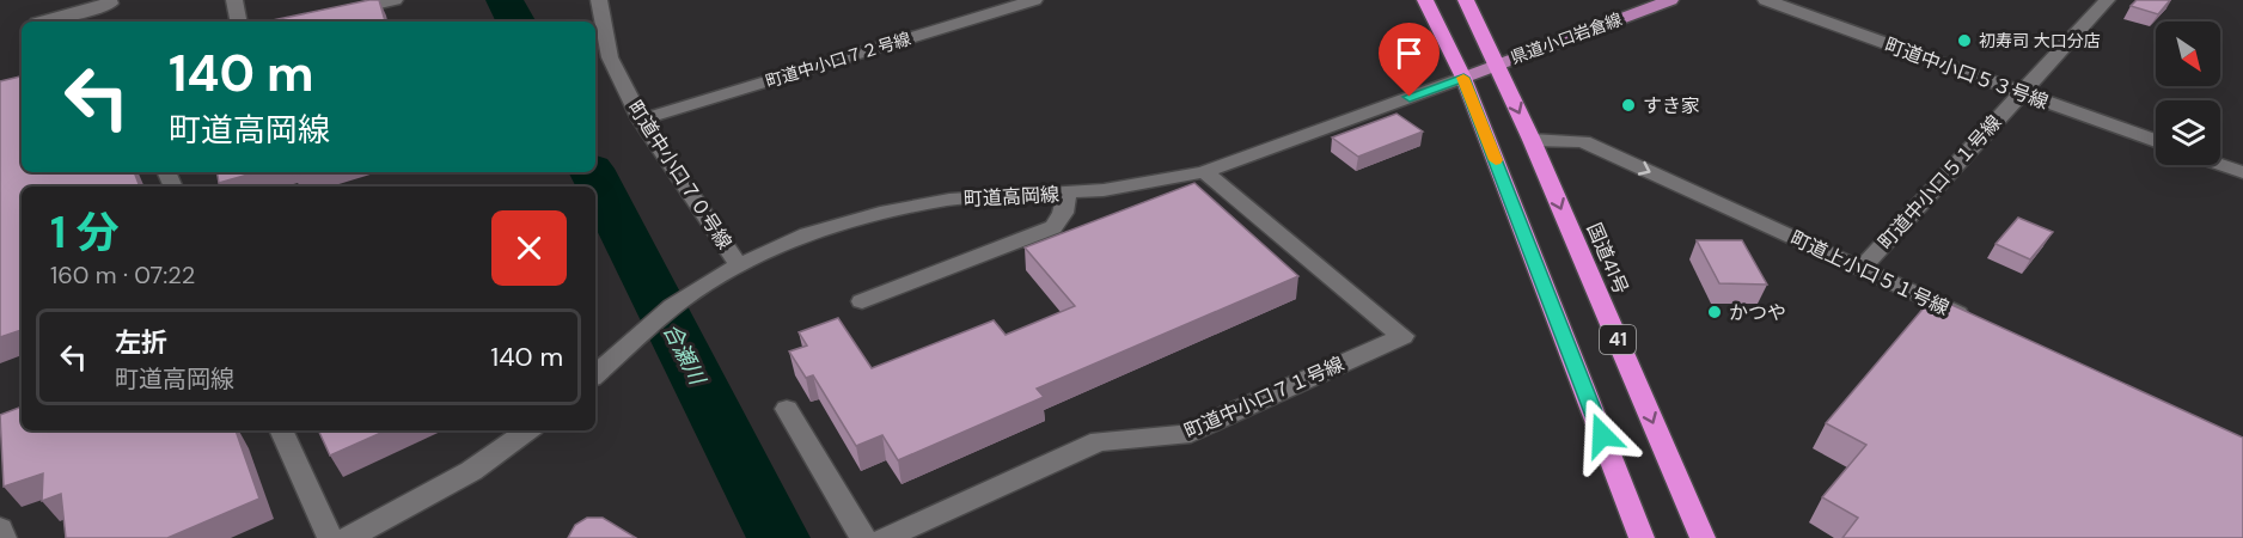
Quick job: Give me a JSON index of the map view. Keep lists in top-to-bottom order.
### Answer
{
  "streets": {
    "highway": ["国道41号", "41"],
    "main road": ["県道小口岩倉線"],
    "street": [
      "町道中小口７２号線",
      "町道中小口５３号線",
      "町道中小口７０号線",
      "町道中小口５１号線",
      "町道高岡線",
      "町道上小口５１号線",
      "町道中小口７１号線"
    ]
  },
  "crossings": [
    ["県道小口岩倉線", "町道高岡線"],
    ["県道小口岩倉線", "国道41号"],
    ["県道小口岩倉線", "41"],
    ["町道中小口７２号線", "町道中小口７０号線"],
    ["町道中小口５３号線", "町道中小口５１号線"],
    ["町道中小口７０号線", "町道高岡線"],
    ["町道中小口５１号線", "町道上小口５１号線"],
    ["町道高岡線", "41"],
    ["町道高岡線", "町道中小口７１号線"],
    ["国道41号", "町道上小口５１号線"]
  ],
  "one_way": ["町道上小口５１号線"],
  "water": ["合瀬川"],
  "places": ["初寿司 大口分店", "すき家", "かつや"],
  "north": "bottom right",
  "page": {
    "turn": ["140 m", "町道高岡線"],
    "heading": ["1 分", "160 m · 07:22"],
    "list": [
      {
        "name": "左折",
        "note": "町道高岡線",
        "value": "140 m"
      }
    ]
  }
}
